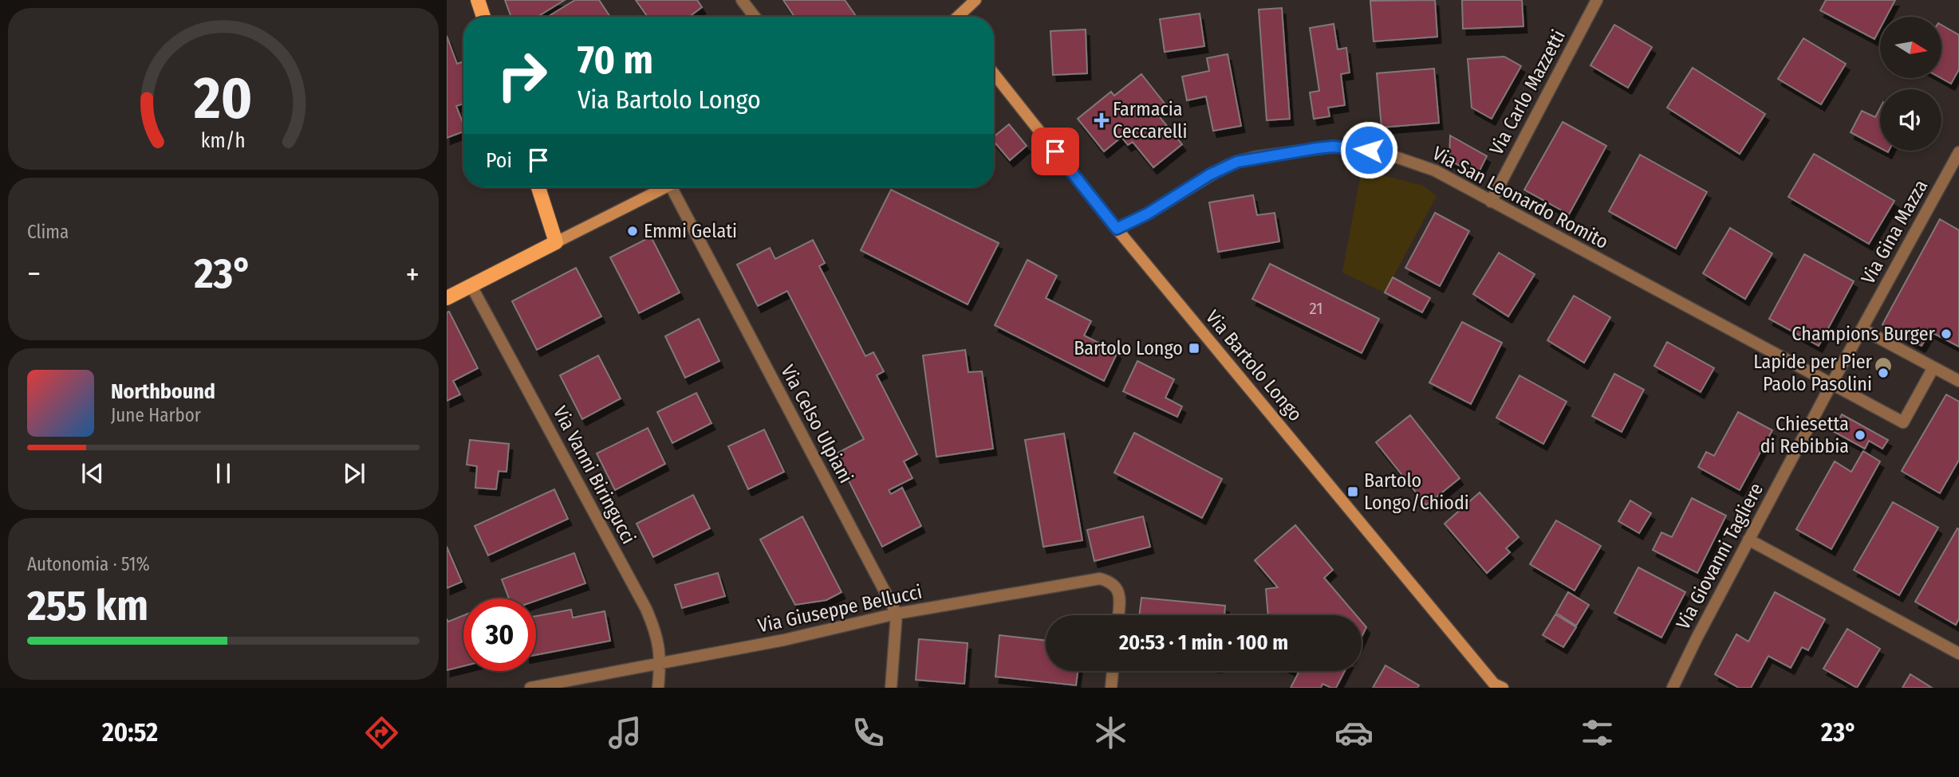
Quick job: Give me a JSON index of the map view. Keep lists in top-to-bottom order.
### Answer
{
  "streets": {
    "street": [
      "Via Carlo Mazzetti",
      "Via San Leonardo Romito",
      "Via Gina Mazza",
      "Via Bartolo Longo",
      "Via Celso Ulpiani",
      "Via Vanni Biringucci",
      "Via Giovanni Tagliere",
      "Via Giuseppe Bellucci"
    ]
  },
  "crossings": [
    ["Via Carlo Mazzetti", "Via San Leonardo Romito"],
    ["Via San Leonardo Romito", "Via Gina Mazza"],
    ["Via San Leonardo Romito", "Via Bartolo Longo"],
    ["Via San Leonardo Romito", "Via Giovanni Tagliere"],
    ["Via Gina Mazza", "Via Giovanni Tagliere"],
    ["Via Celso Ulpiani", "Via Giuseppe Bellucci"],
    ["Via Vanni Biringucci", "Via Giuseppe Bellucci"]
  ],
  "places": {
    "health": ["Farmacia Ceccarelli"],
    "other": [
      "Emmi Gelati",
      "Champions Burger",
      "Lapide per Pier Paolo Pasolini",
      "Chiesetta di Rebibbia"
    ],
    "transit": ["Bartolo Longo", "Bartolo Longo/Chiodi"]
  },
  "house_numbers": ["21"],
  "north": "right",
  "page": {
    "turn": ["70 m", "Via Bartolo Longo"],
    "then": "Poi",
    "tile": [
      "Clima",
      ["Autonomia · 51%", "255 km"]
    ],
    "heat": ["−", "23°", "+"],
    "song": ["Northbound", "June Harbor"],
    "limit": "30",
    "trip": "20:53 · 1 min · 100 m",
    "tabs": ["20:52", "23°"],
    "gauge": ["20", "km/h"]
  }
}
